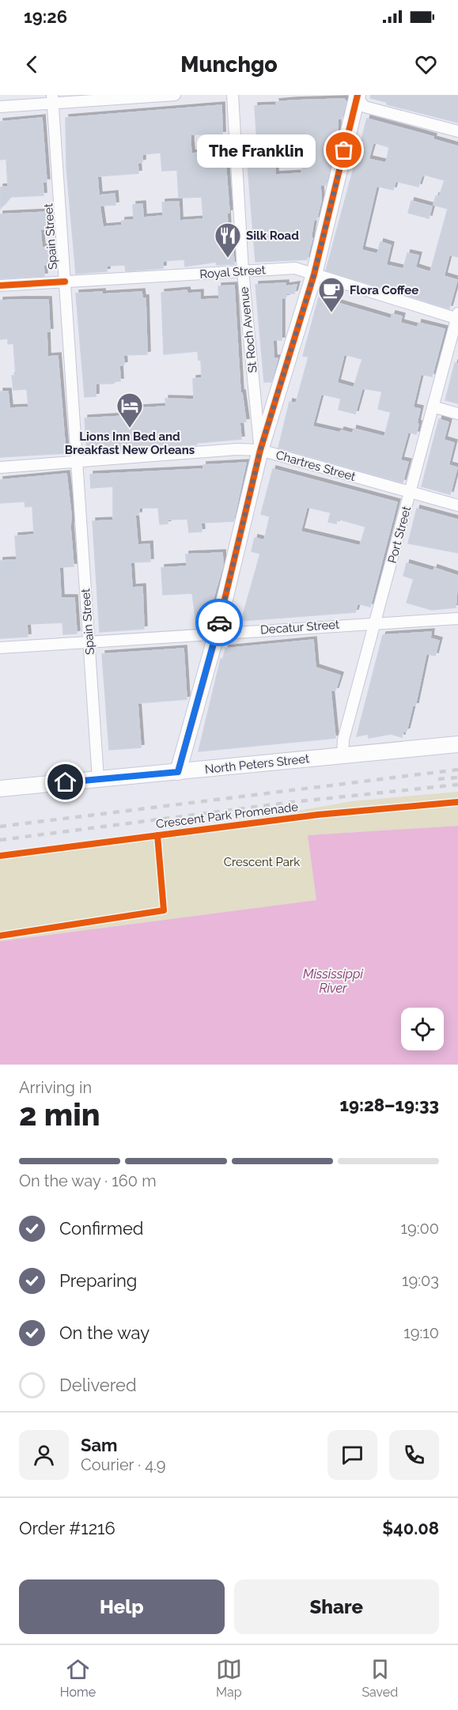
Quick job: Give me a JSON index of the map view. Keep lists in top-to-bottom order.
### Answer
{
  "streets": {
    "street": [
      "Spain Street",
      "Royal Street",
      "St Roch Avenue",
      "Chartres Street",
      "Port Street",
      "Decatur Street",
      "North Peters Street"
    ],
    "cycle path": ["Crescent Park Promenade"]
  },
  "crossings": [
    ["Spain Street", "Royal Street"],
    ["Spain Street", "Chartres Street"],
    ["Spain Street", "Decatur Street"],
    ["Spain Street", "North Peters Street"],
    ["Royal Street", "St Roch Avenue"],
    ["Royal Street", "Port Street"],
    ["St Roch Avenue", "Chartres Street"],
    ["Chartres Street", "Port Street"],
    ["Port Street", "Decatur Street"],
    ["Port Street", "North Peters Street"]
  ],
  "water": ["Mississippi River"],
  "parks": ["Crescent Park"],
  "places": {
    "other": ["The Franklin"],
    "restaurant": ["Silk Road"],
    "cafe": ["Flora Coffee"],
    "hotel": ["Lions Inn Bed and Breakfast New Orleans"]
  },
  "page": {
    "status": "19:26",
    "header": "Munchgo",
    "bubble": "The Franklin",
    "heading": ["2 min", "Arriving in", "19:28–19:33"],
    "panel": [
      "Sam",
      "Courier · 4.9",
      "Order #1216",
      "$40.08"
    ],
    "bar": "On the way · 160 m",
    "list": [
      ["Confirmed", "19:00"],
      ["Preparing", "19:03"],
      ["On the way", "19:10"],
      "Delivered"
    ],
    "buttons": ["Help", "Share"],
    "tabs": ["Home", "Map", "Saved"]
  }
}
